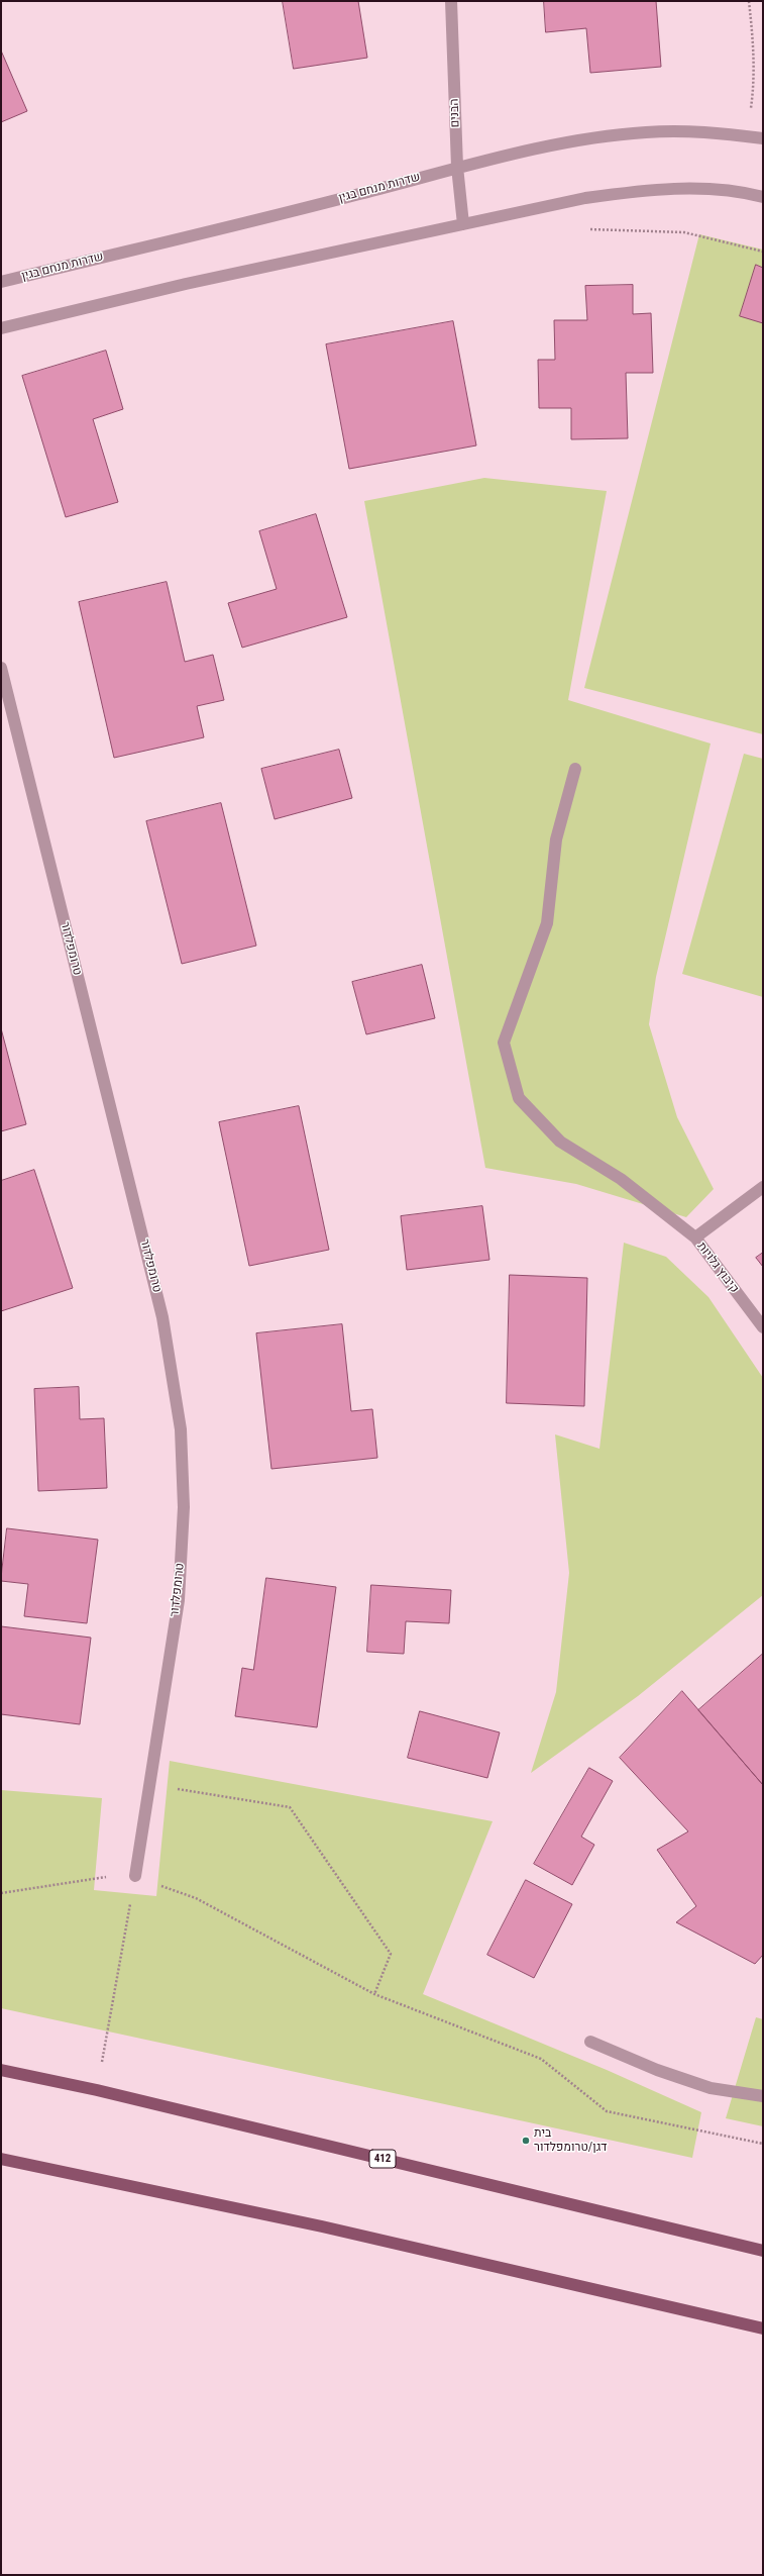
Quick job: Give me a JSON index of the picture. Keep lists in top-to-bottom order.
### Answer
{
  "streets": {
    "main road": ["412"],
    "street": [
      "הבנים",
      "שדרות מנחם בגין",
      "טרומפלדור",
      "קיבוץ גלויות"
    ]
  },
  "crossings": [
    ["הבנים", "שדרות מנחם בגין"]
  ],
  "places": ["בית דגן/טרומפלדור"]
}
